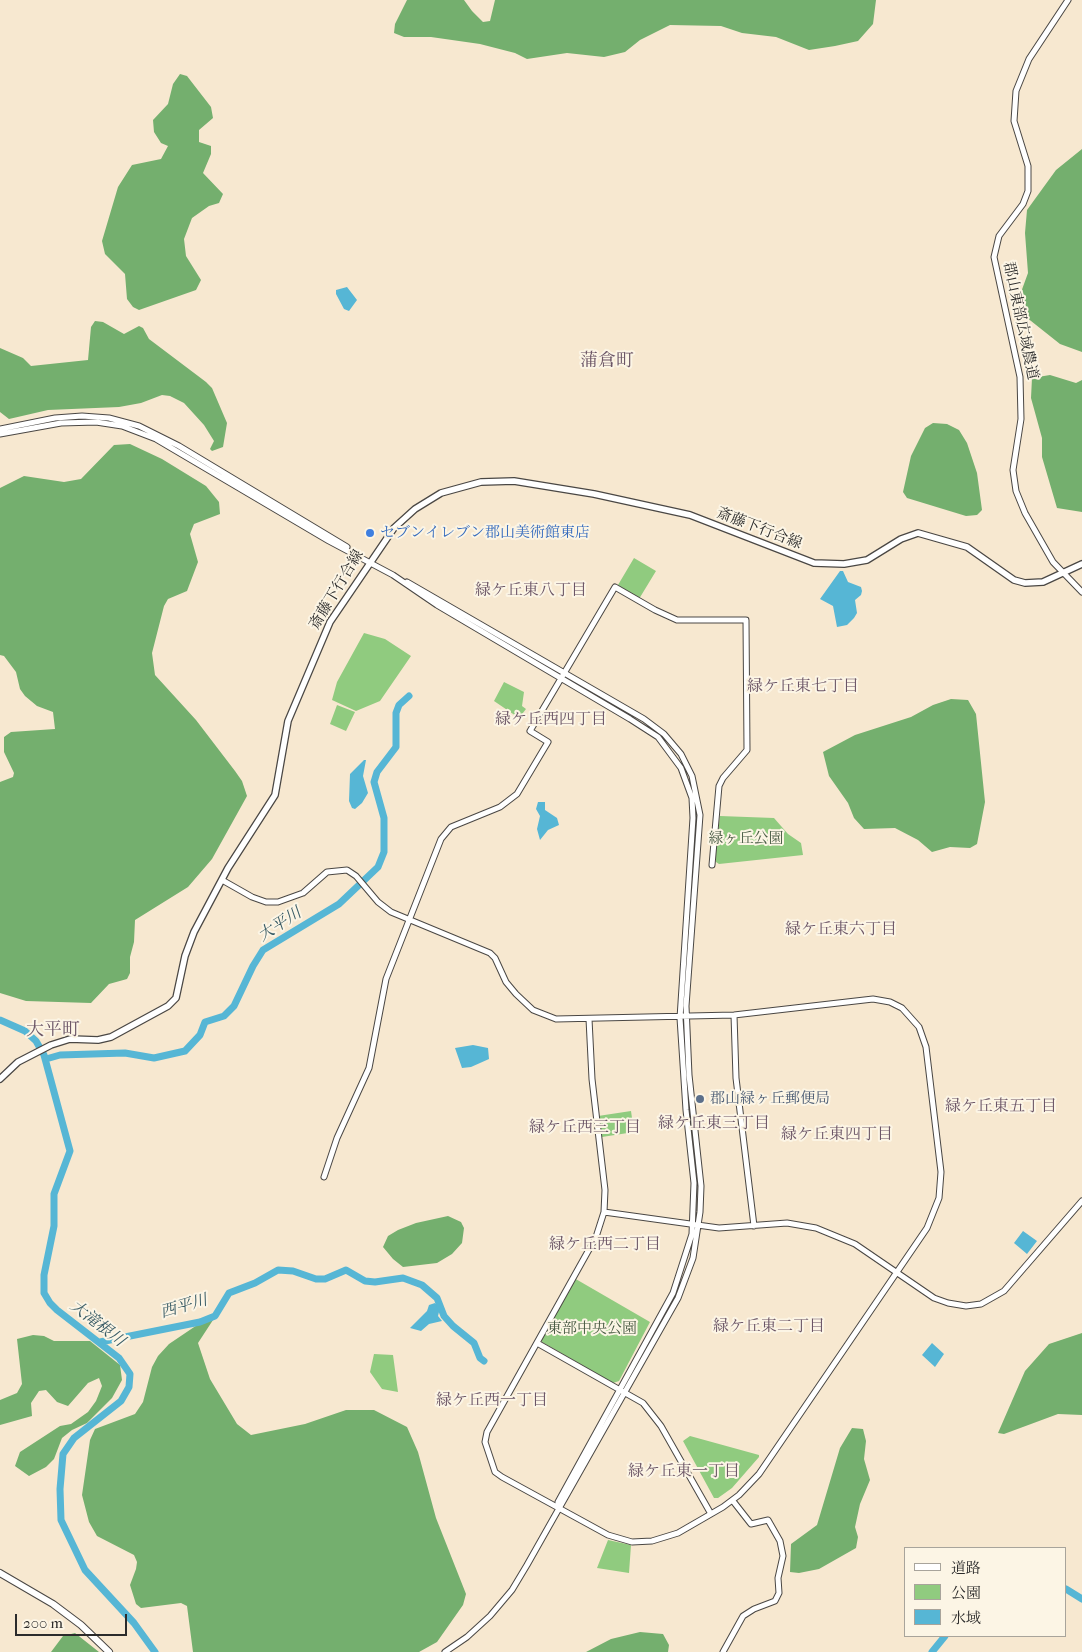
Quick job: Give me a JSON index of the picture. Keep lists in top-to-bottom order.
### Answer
{
  "streets": {
    "main road": ["斎藤下行合線"],
    "street": ["郡山東部広域農道"]
  },
  "crossings": [
    ["郡山東部広域農道", "斎藤下行合線"]
  ],
  "districts": [
    "蒲倉町",
    "緑ケ丘東八丁目",
    "緑ケ丘東七丁目",
    "緑ケ丘西四丁目",
    "緑ケ丘東六丁目",
    "大平町",
    "緑ケ丘東五丁目",
    "緑ケ丘東三丁目",
    "緑ケ丘西三丁目",
    "緑ケ丘東四丁目",
    "緑ケ丘西二丁目",
    "緑ケ丘東二丁目",
    "緑ケ丘西一丁目",
    "緑ケ丘東一丁目"
  ],
  "water": ["大平川", "西平川", "大滝根川"],
  "parks": ["緑ヶ丘公園", "東部中央公園"],
  "places": ["セブンイレブン郡山美術館東店", "郡山緑ヶ丘郵便局"],
  "legend": ["道路", "公園", "水域"],
  "scale_bar": "200 m"
}
